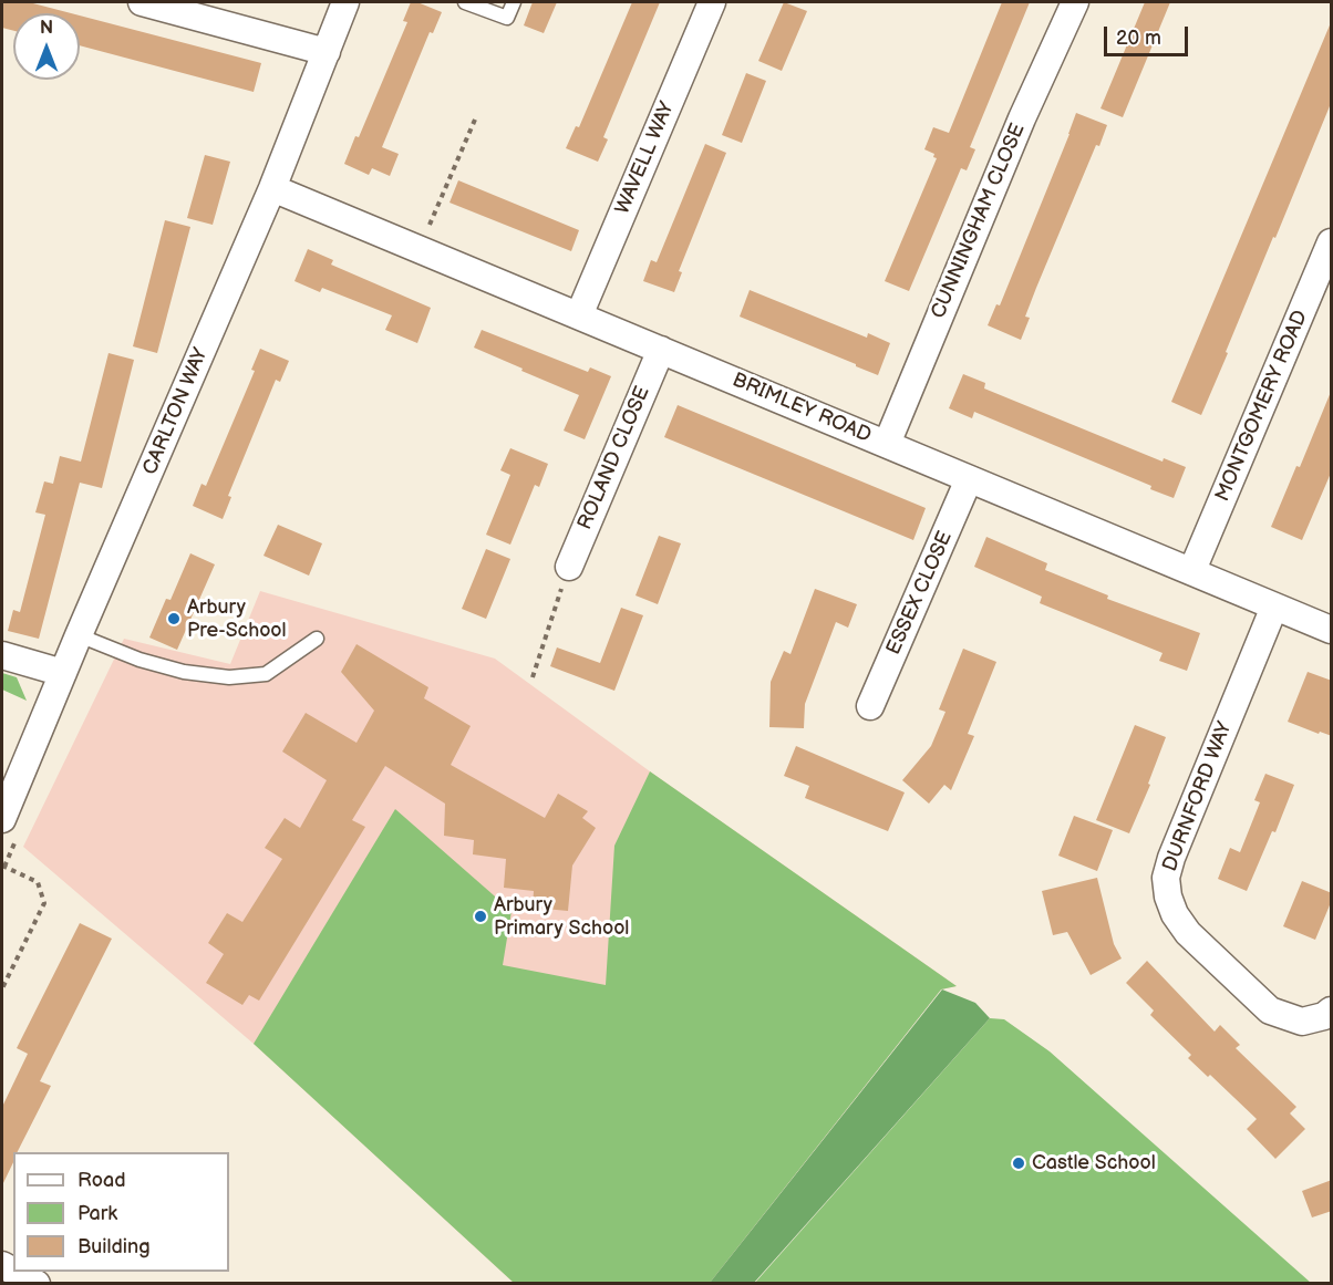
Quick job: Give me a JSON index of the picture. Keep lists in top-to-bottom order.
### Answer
{
  "streets": {
    "street": [
      "WAVELL WAY",
      "CUNNINGHAM CLOSE",
      "MONTGOMERY ROAD",
      "BRIMLEY ROAD",
      "CARLTON WAY",
      "ROLAND CLOSE",
      "ESSEX CLOSE",
      "DURNFORD WAY"
    ]
  },
  "crossings": [
    ["WAVELL WAY", "BRIMLEY ROAD"],
    ["CUNNINGHAM CLOSE", "BRIMLEY ROAD"],
    ["MONTGOMERY ROAD", "BRIMLEY ROAD"],
    ["BRIMLEY ROAD", "CARLTON WAY"],
    ["BRIMLEY ROAD", "ROLAND CLOSE"],
    ["BRIMLEY ROAD", "ESSEX CLOSE"],
    ["BRIMLEY ROAD", "DURNFORD WAY"]
  ],
  "places": ["Arbury Pre-School", "Arbury Primary School", "Castle School"],
  "legend": ["Road", "Park", "Building"],
  "scale_bar": "20 m",
  "north": "top"
}
